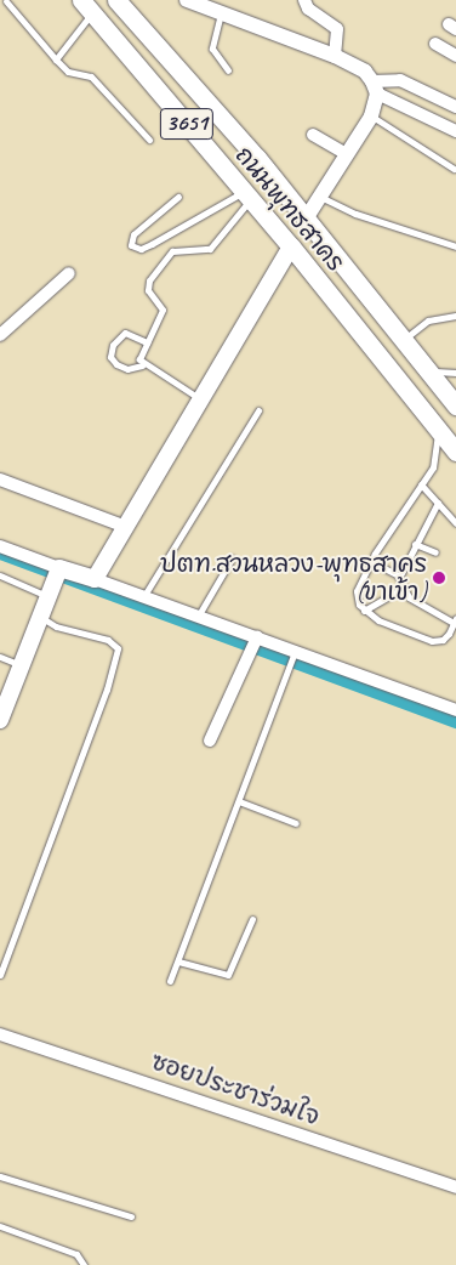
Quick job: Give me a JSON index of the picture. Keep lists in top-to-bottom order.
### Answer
{
  "streets": {
    "main road": ["3651", "ถนนพุทธสาคร"],
    "street": ["ซอยประชาร่วมใจ"]
  },
  "places": ["ปตท.สวนหลวง-พุทธสาคร (ขาเข้า)"]
}
